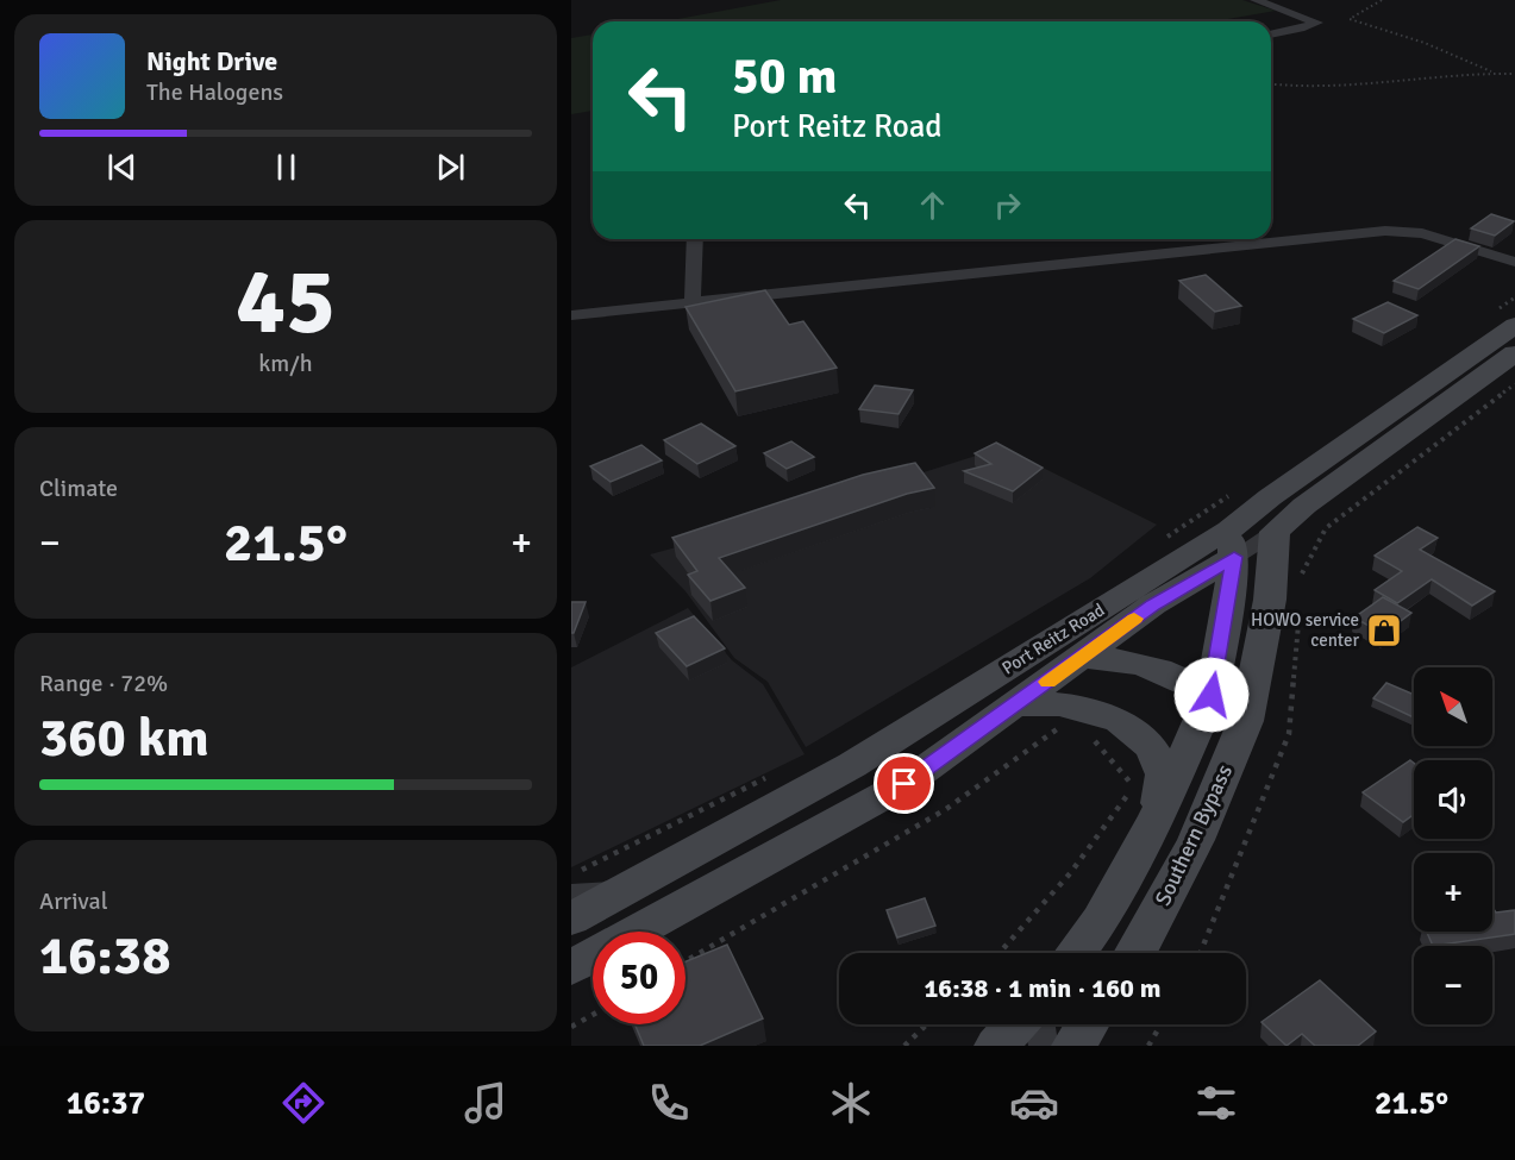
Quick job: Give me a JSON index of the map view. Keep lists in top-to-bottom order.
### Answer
{
  "streets": {
    "main road": ["Port Reitz Road", "Southern Bypass"]
  },
  "crossings": [
    ["Port Reitz Road", "Southern Bypass"]
  ],
  "places": {
    "shop": ["HOWO service center"]
  },
  "north": "top left",
  "page": {
    "turn": ["50 m", "Port Reitz Road"],
    "song": ["Night Drive", "The Halogens"],
    "tile": [
      ["45", "km/h"],
      "Climate",
      ["Range · 72%", "360 km"],
      ["Arrival", "16:38"]
    ],
    "heat": ["−", "21.5°", "+"],
    "map_buttons": ["+", "−"],
    "limit": "50",
    "trip": "16:38 · 1 min · 160 m",
    "tabs": ["16:37", "21.5°"]
  }
}
